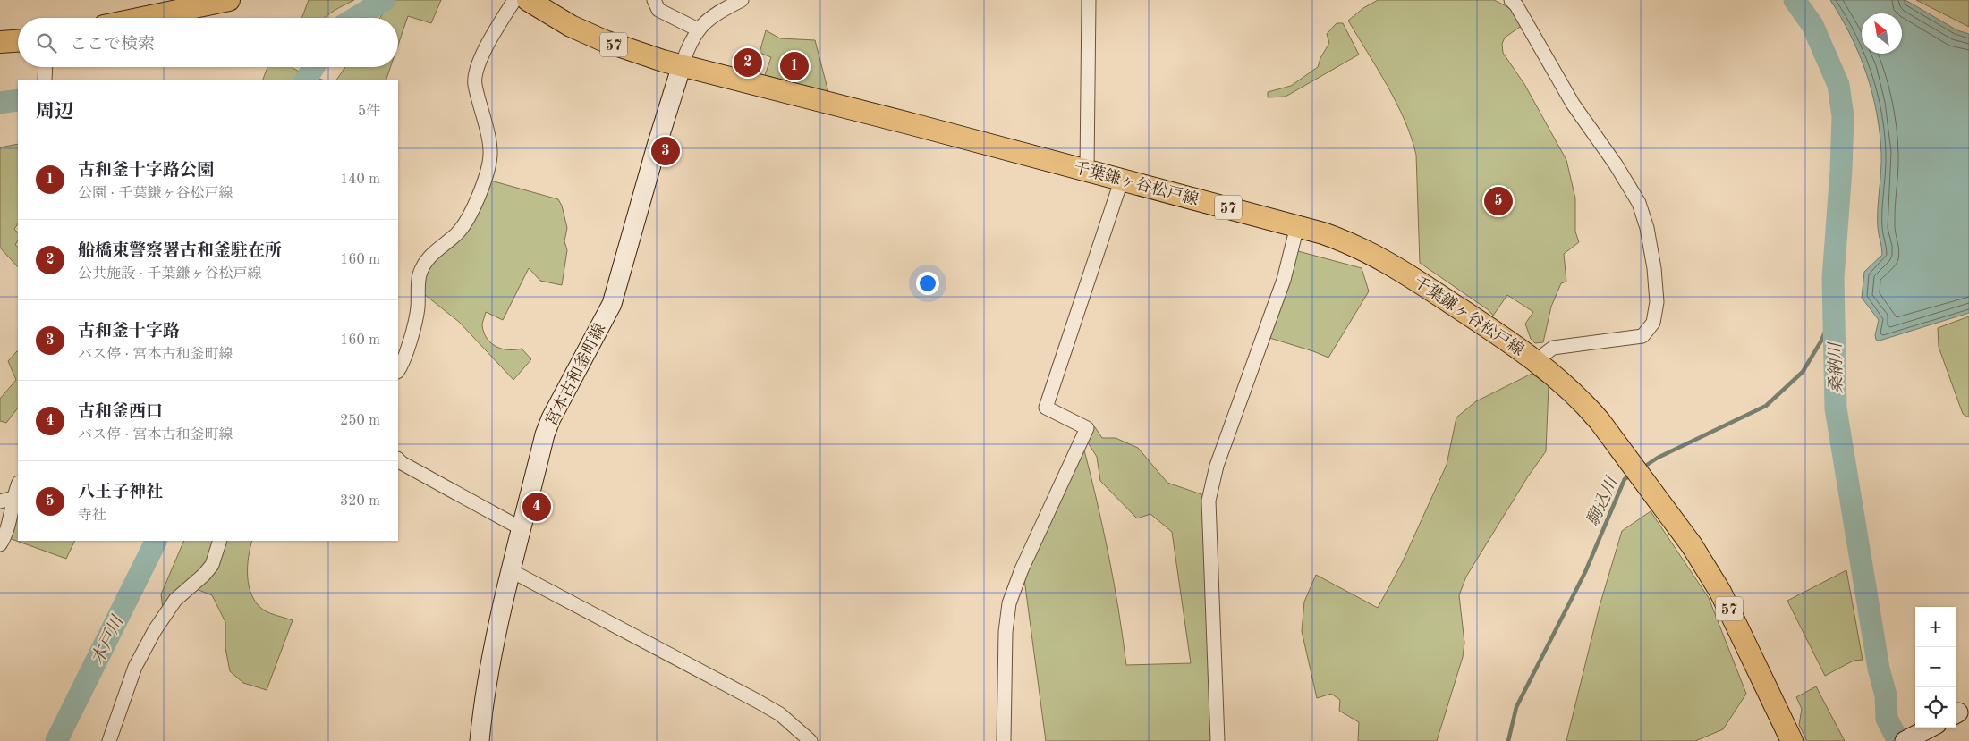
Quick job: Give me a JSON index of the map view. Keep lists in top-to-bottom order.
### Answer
{
  "streets": {
    "main road": ["57", "千葉鎌ヶ谷松戸線"],
    "street": ["宮本古和釜町線"]
  },
  "crossings": [
    ["千葉鎌ヶ谷松戸線", "宮本古和釜町線"]
  ],
  "water": ["桑納川", "駒込川", "木戸川"],
  "north": "top left",
  "page": {
    "search": "ここで検索",
    "pins": [
      "2",
      "1",
      "3",
      "5",
      "4"
    ],
    "heading": ["周辺", "5件"],
    "list": [
      {
        "mark": "1",
        "name": "古和釜十字路公園",
        "note": "公園 · 千葉鎌ヶ谷松戸線",
        "value": "140 m"
      },
      {
        "mark": "2",
        "name": "船橋東警察署古和釜駐在所",
        "note": "公共施設 · 千葉鎌ヶ谷松戸線",
        "value": "160 m"
      },
      {
        "mark": "3",
        "name": "古和釜十字路",
        "note": "バス停 · 宮本古和釜町線",
        "value": "160 m"
      },
      {
        "mark": "4",
        "name": "古和釜西口",
        "note": "バス停 · 宮本古和釜町線",
        "value": "250 m"
      },
      {
        "mark": "5",
        "name": "八王子神社",
        "note": "寺社",
        "value": "320 m"
      }
    ],
    "map_buttons": ["+", "−"]
  }
}
